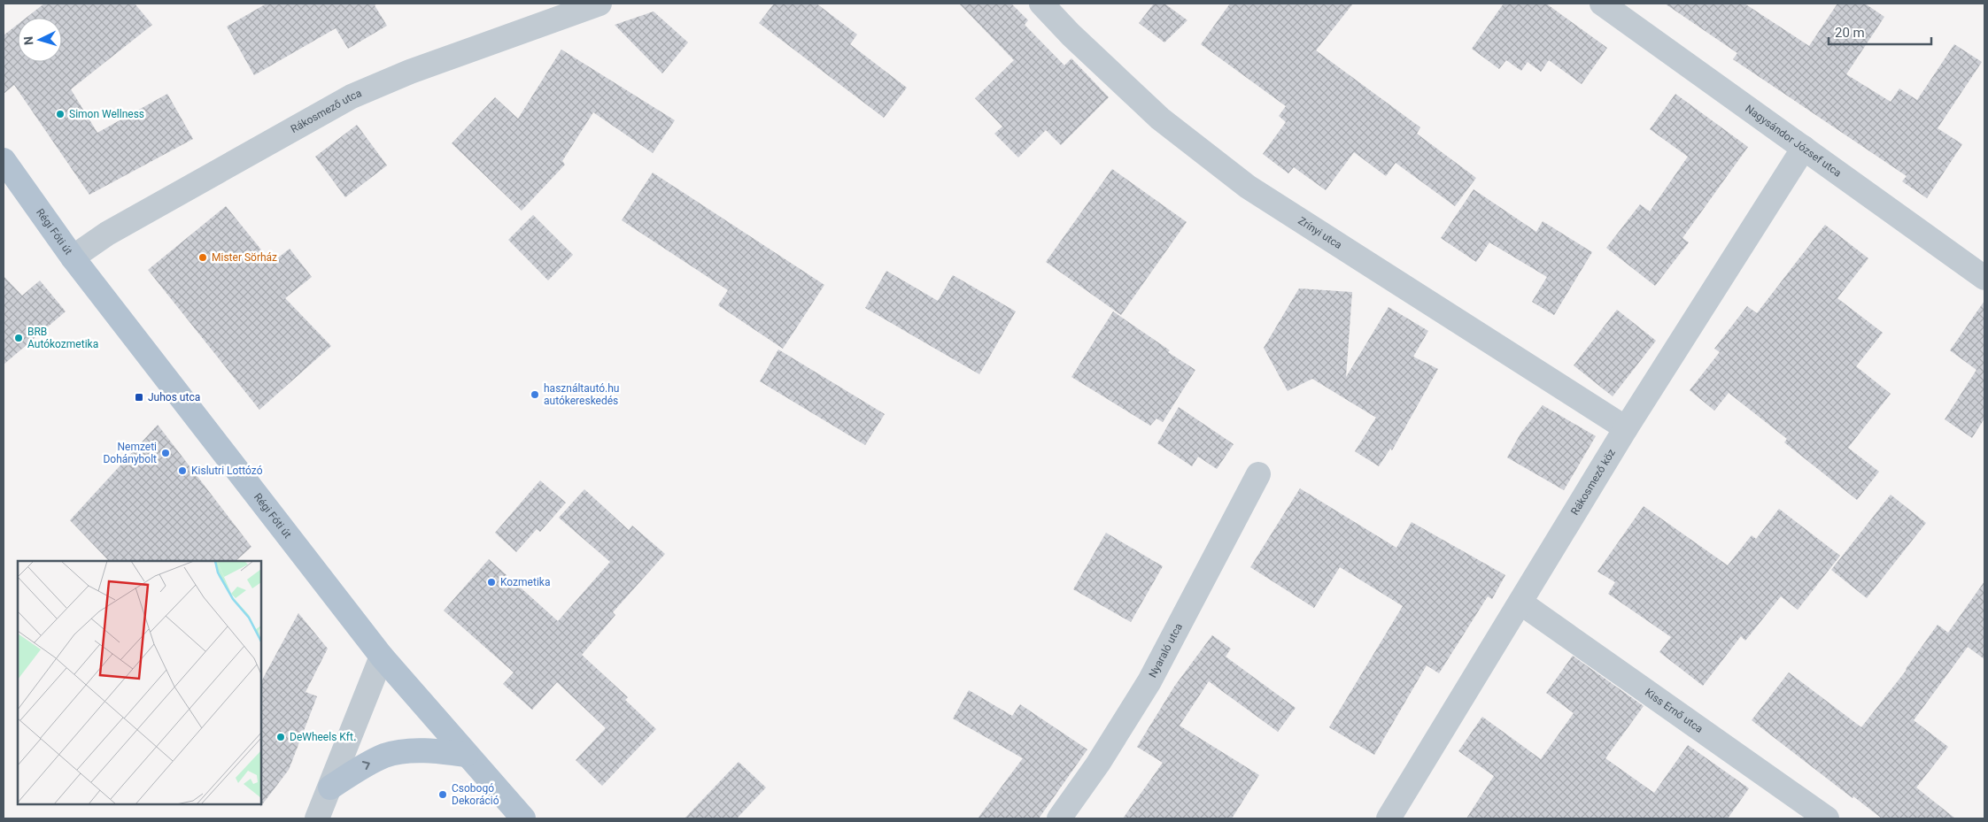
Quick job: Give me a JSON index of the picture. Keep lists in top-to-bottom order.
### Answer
{
  "streets": {
    "main road": ["Régi Fóti út"],
    "street": [
      "Rákosmező utca",
      "Nagysándor József utca",
      "Zrínyi utca",
      "Rákosmező köz",
      "Nyaraló utca",
      "Kiss Ernő utca"
    ]
  },
  "crossings": [
    ["Rákosmező utca", "Régi Fóti út"],
    ["Nagysándor József utca", "Rákosmező köz"],
    ["Zrínyi utca", "Rákosmező köz"],
    ["Rákosmező köz", "Kiss Ernő utca"]
  ],
  "places": {
    "other": [
      "Simon Wellness",
      "Mister Sörház",
      "BRB Autókozmetika",
      "használtautó.hu autókereskedés",
      "Nemzeti Dohánybolt",
      "Kislutri Lottózó",
      "Kozmetika",
      "DeWheels Kft.",
      "Csobogó Dekoráció"
    ],
    "transit": ["Juhos utca"]
  },
  "scale_bar": "20 m",
  "north": "left"
}
